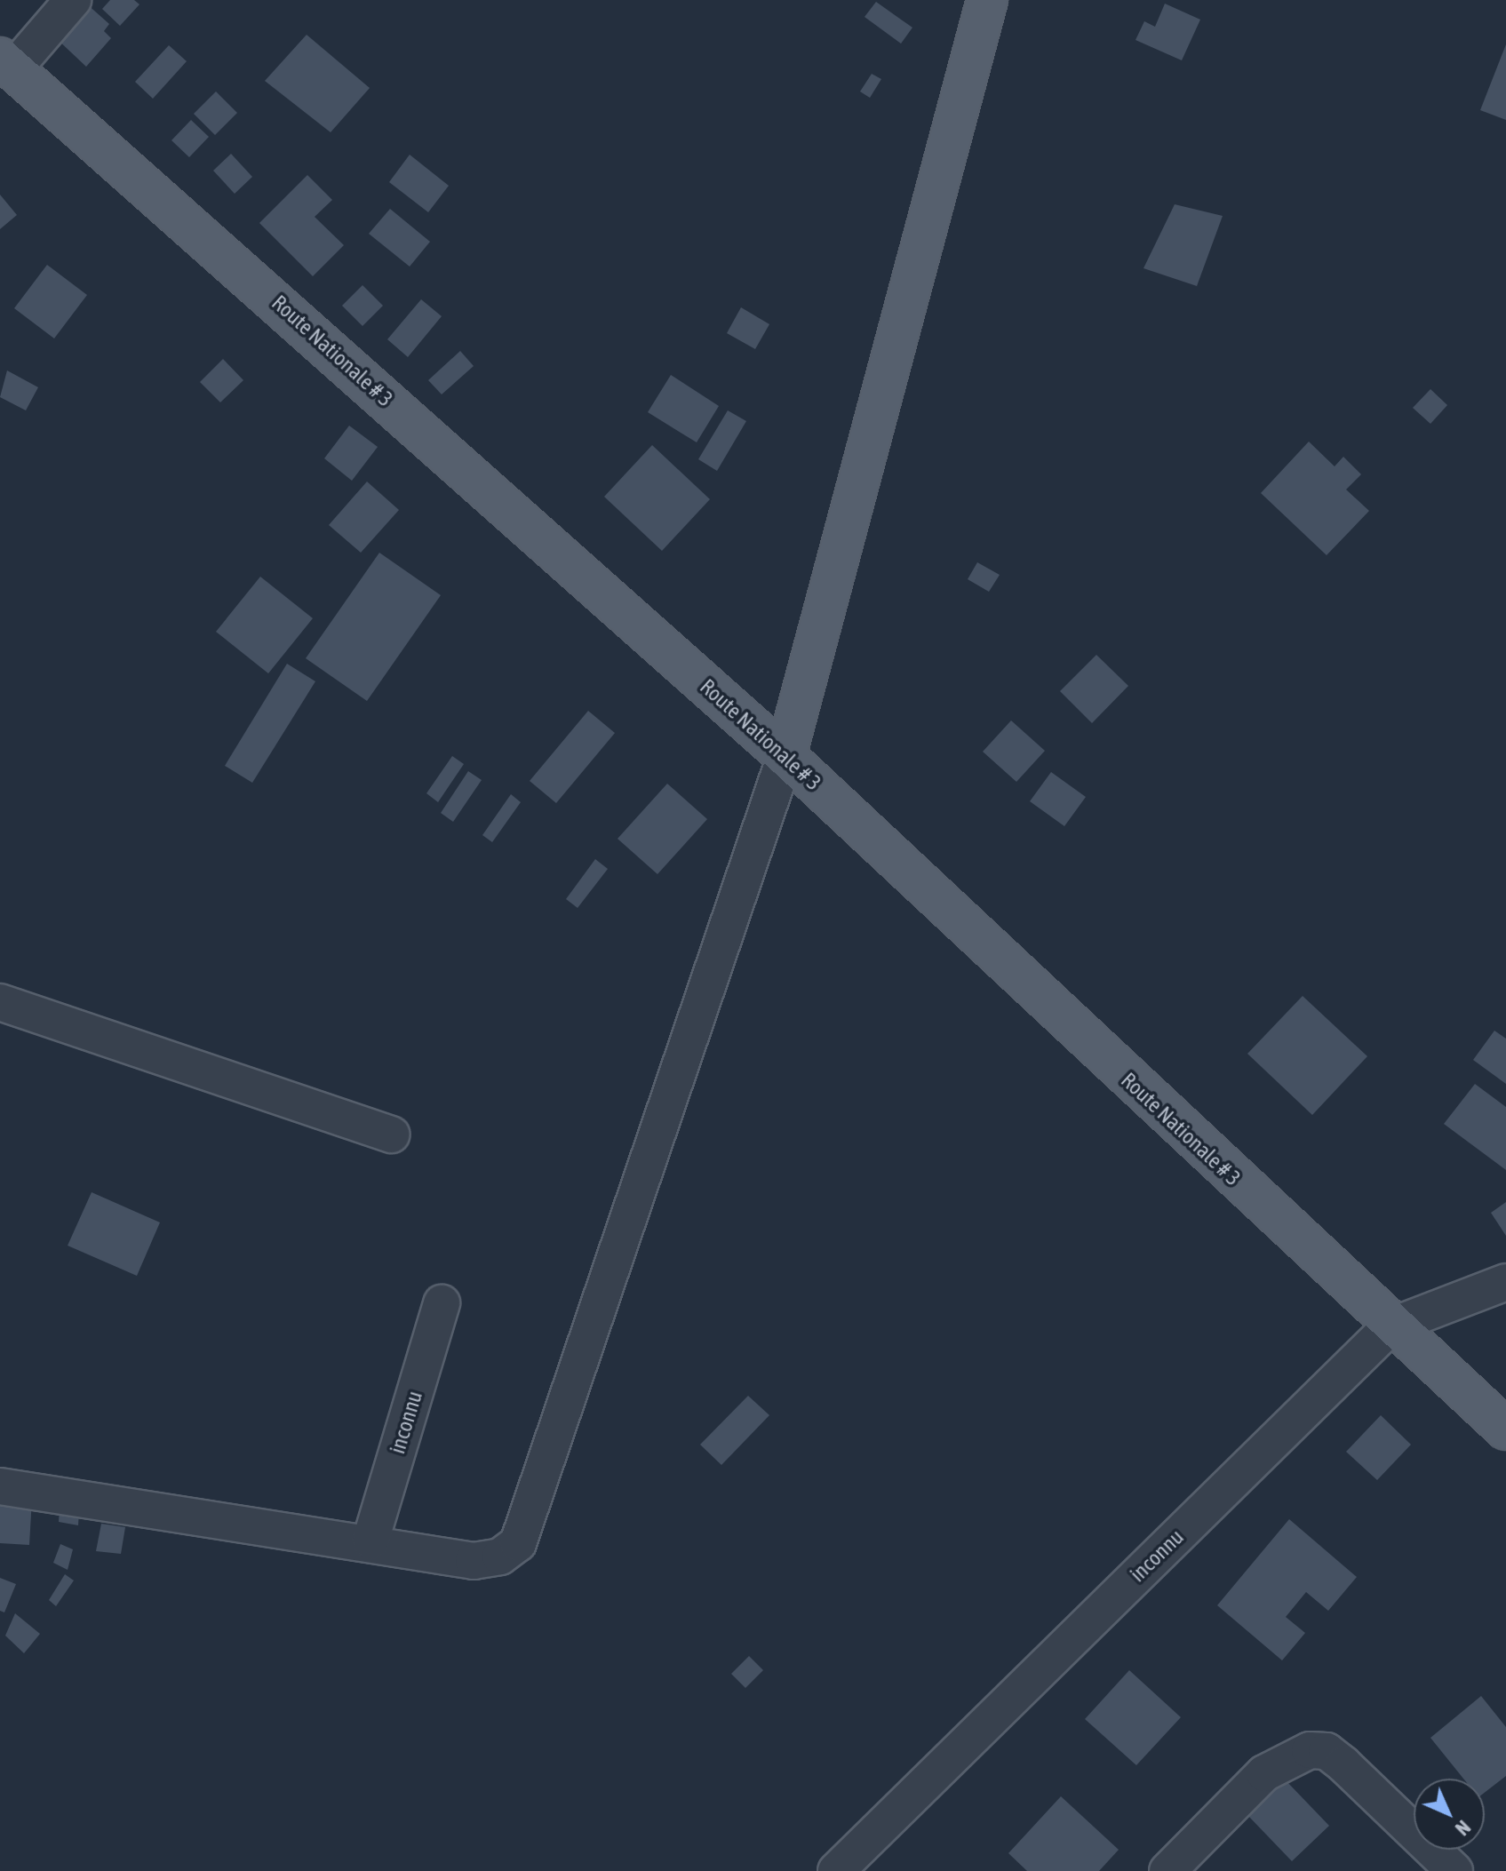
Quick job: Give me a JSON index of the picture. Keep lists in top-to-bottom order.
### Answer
{
  "streets": {
    "main road": ["Route Nationale # 3"],
    "street": ["inconnu"]
  },
  "crossings": [
    ["Route Nationale # 3", "inconnu"]
  ],
  "north": "bottom right"
}
